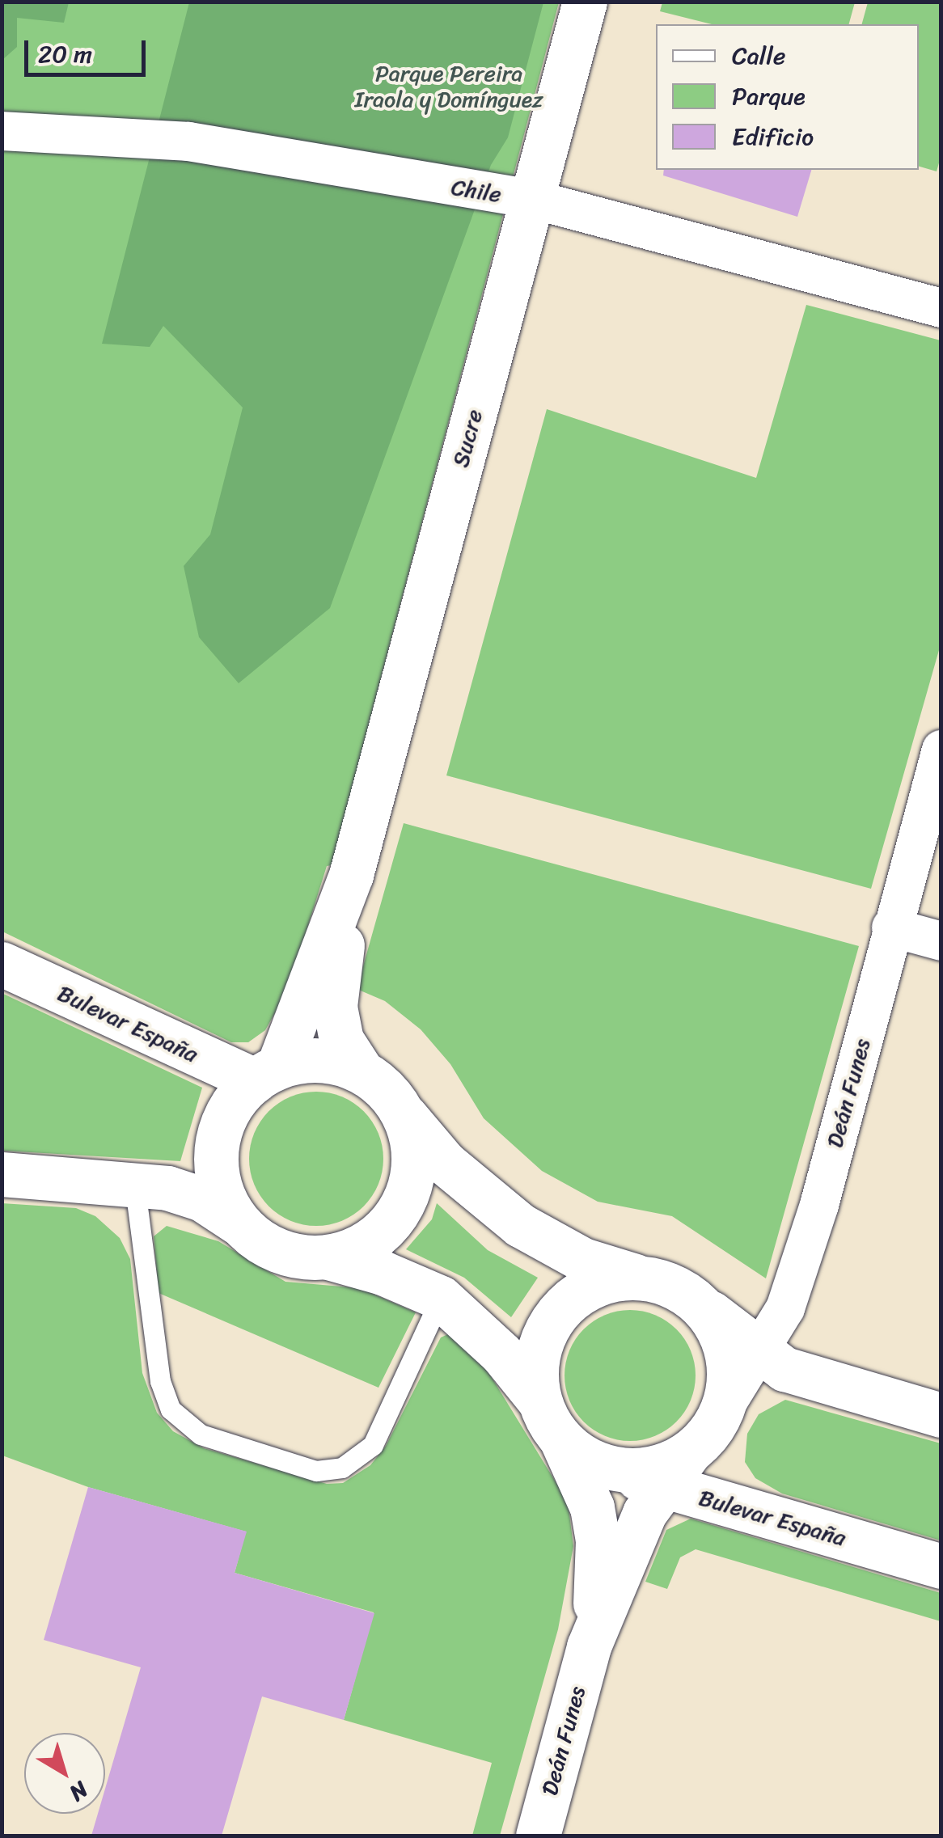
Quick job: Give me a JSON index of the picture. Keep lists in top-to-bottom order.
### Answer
{
  "streets": {
    "main road": ["Sucre", "Bulevar España", "Deán Funes"],
    "street": ["Chile"]
  },
  "crossings": [
    ["Chile", "Sucre"],
    ["Sucre", "Bulevar España"],
    ["Bulevar España", "Deán Funes"]
  ],
  "parks": ["Parque Pereira Iraola y Domínguez"],
  "legend": ["Calle", "Parque", "Edificio"],
  "scale_bar": "20 m",
  "north": "bottom right"
}
